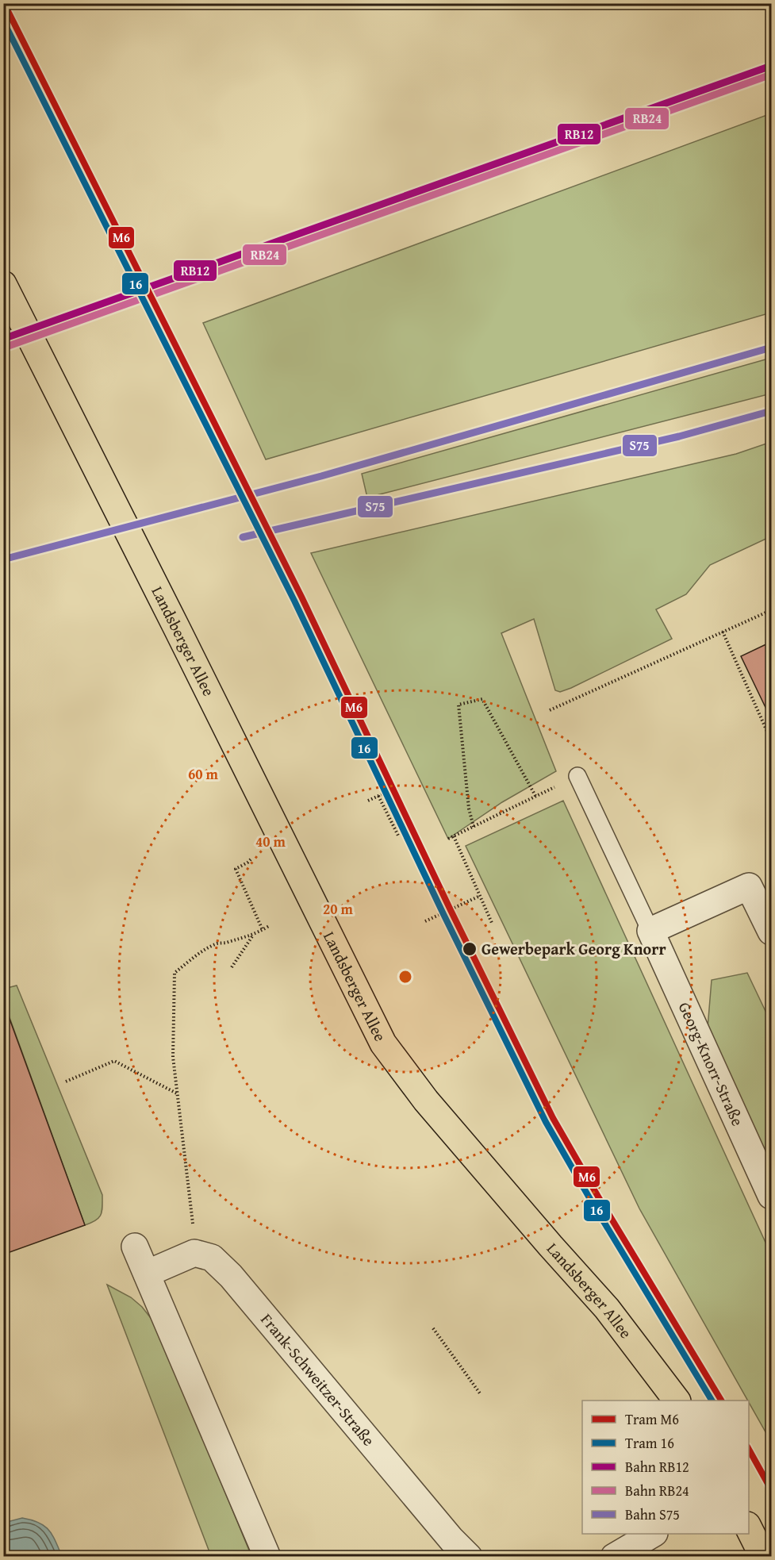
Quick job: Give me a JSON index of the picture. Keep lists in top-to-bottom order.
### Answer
{
  "streets": {
    "main road": ["Landsberger Allee"],
    "street": ["Georg-Knorr-Straße", "Frank-Schweitzer-Straße"]
  },
  "places": ["Gewerbepark Georg Knorr"],
  "lines": [
    "tram line M6",
    "tram line 16",
    "rail line RB12",
    "rail line RB24",
    "rail line S75"
  ],
  "legend": [
    "Tram M6",
    "Tram 16",
    "Bahn RB12",
    "Bahn RB24",
    "Bahn S75"
  ],
  "rings": ["60 m", "40 m", "20 m"]
}
